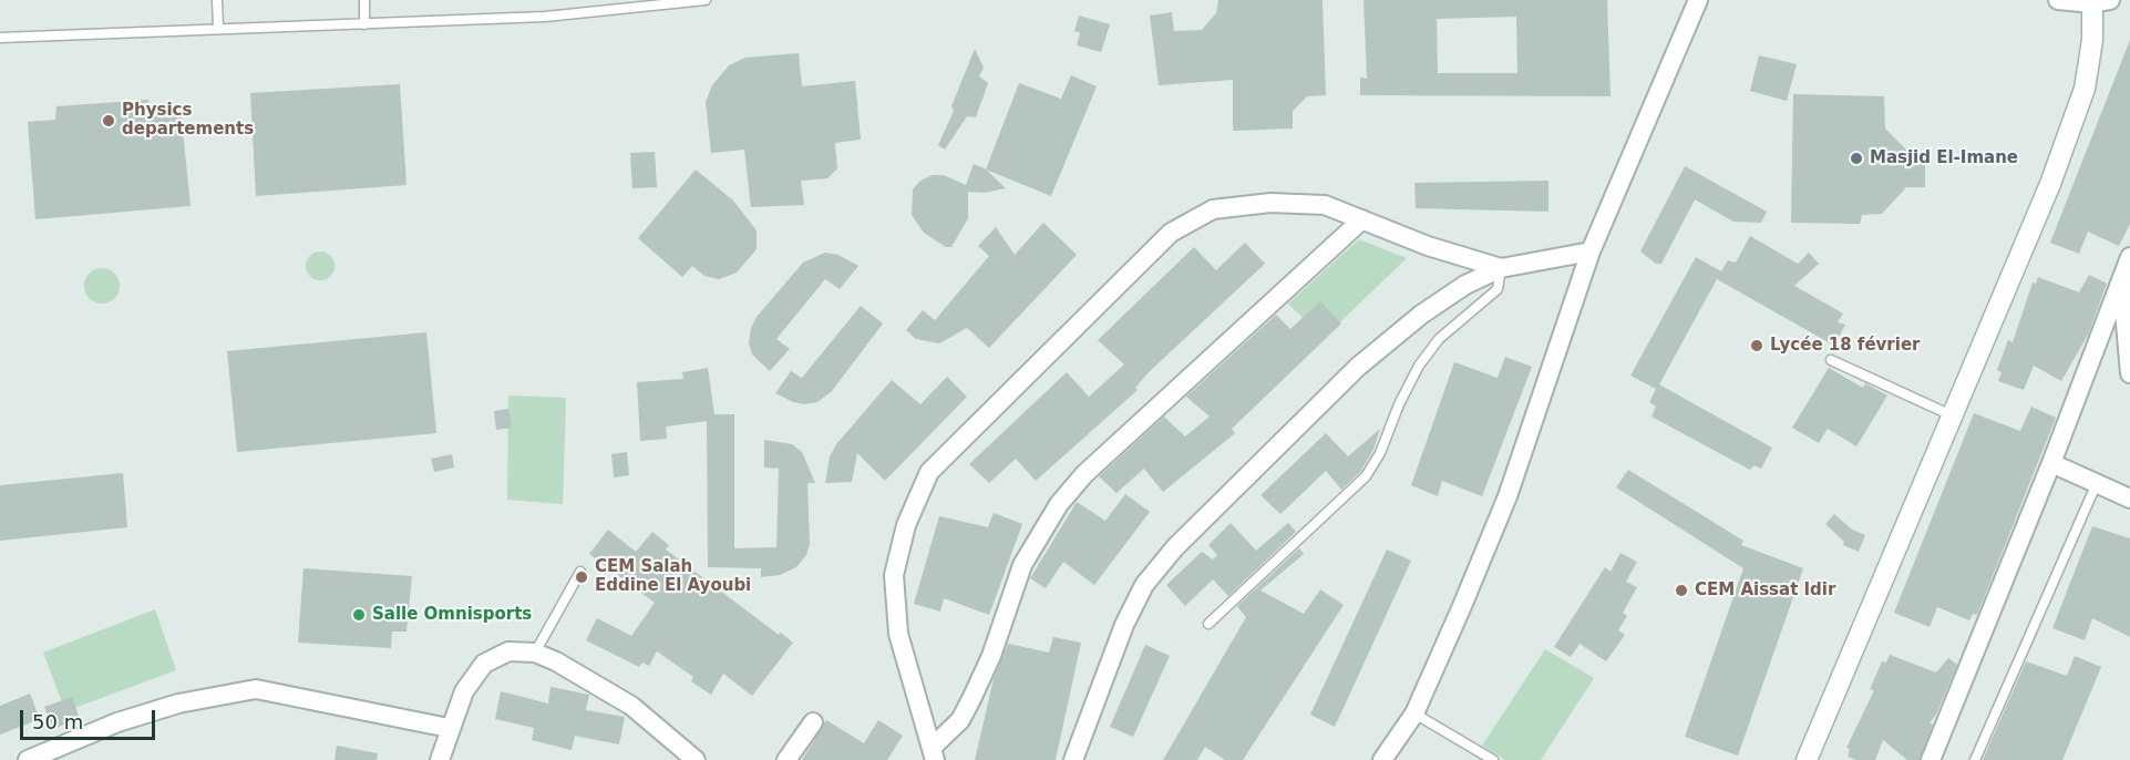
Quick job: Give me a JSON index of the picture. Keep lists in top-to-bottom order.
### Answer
{
  "places": [
    "Physics departements",
    "Masjid El-Imane",
    "Lycée 18 février",
    "CEM Salah Eddine El Ayoubi",
    "CEM Aissat Idir",
    "Salle Omnisports"
  ],
  "scale_bar": "50 m"
}
